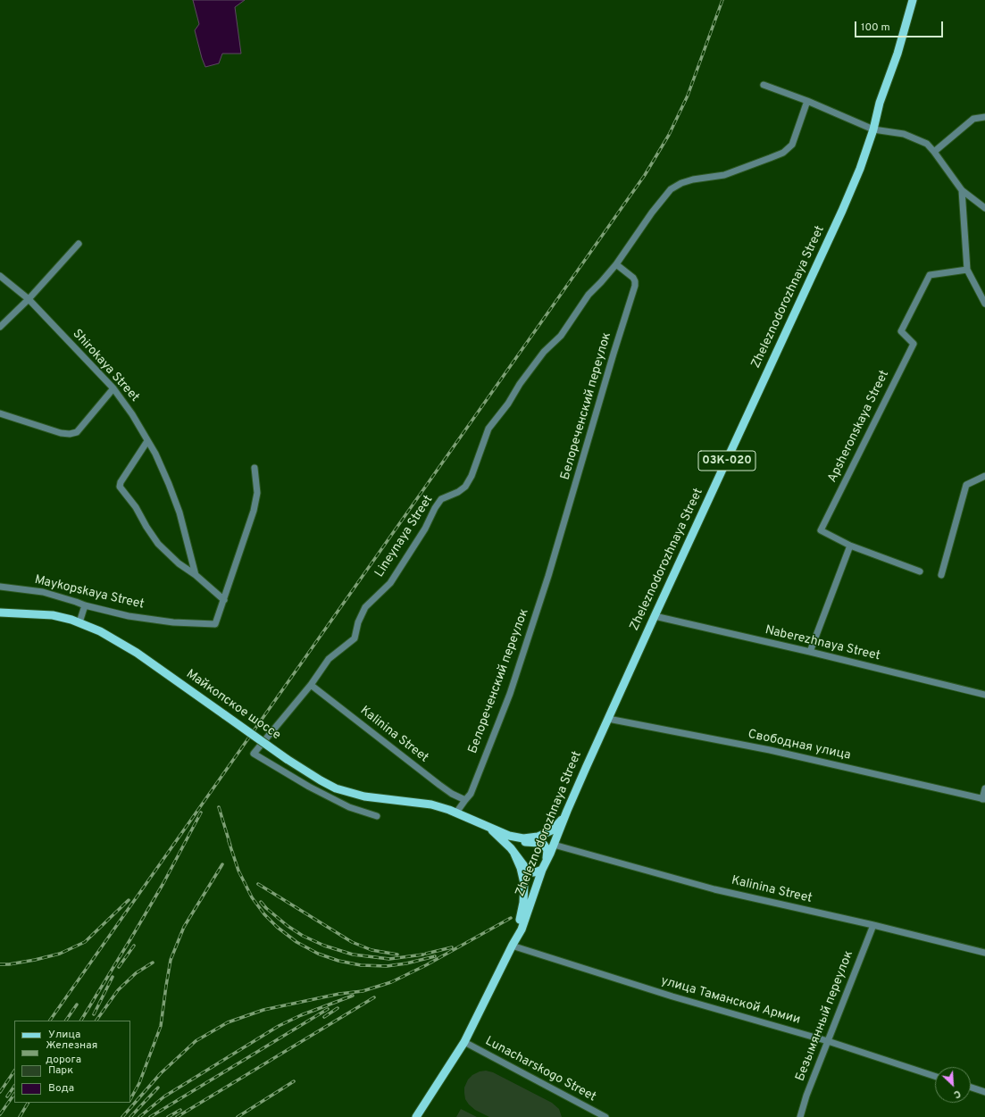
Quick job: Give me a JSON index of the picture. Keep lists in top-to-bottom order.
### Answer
{
  "streets": {
    "main road": ["Zheleznodorozhnaya Street", "03К-020", "Майкопское шоссе"],
    "street": [
      "Shirokaya Street",
      "Белореченский переулок",
      "Apsheronskaya Street",
      "Lineynaya Street",
      "Maykopskaya Street",
      "Naberezhnaya Street",
      "Kalinina Street",
      "Свободная улица",
      "улица Таманской Армии",
      "Безымянный переулок",
      "Lunacharskogo Street"
    ]
  },
  "crossings": [
    ["Zheleznodorozhnaya Street", "Naberezhnaya Street"],
    ["Zheleznodorozhnaya Street", "Kalinina Street"],
    ["Zheleznodorozhnaya Street", "Свободная улица"],
    ["Zheleznodorozhnaya Street", "улица Таманской Армии"],
    ["Zheleznodorozhnaya Street", "Lunacharskogo Street"],
    ["Белореченский переулок", "Lineynaya Street"],
    ["Белореченский переулок", "Майкопское шоссе"],
    ["Белореченский переулок", "Kalinina Street"],
    ["Lineynaya Street", "Kalinina Street"],
    ["Kalinina Street", "Безымянный переулок"],
    ["улица Таманской Армии", "Безымянный переулок"]
  ],
  "legend": [
    "Улица",
    "Железная дорога",
    "Парк",
    "Вода"
  ],
  "scale_bar": "100 m",
  "north": "bottom right"
}
